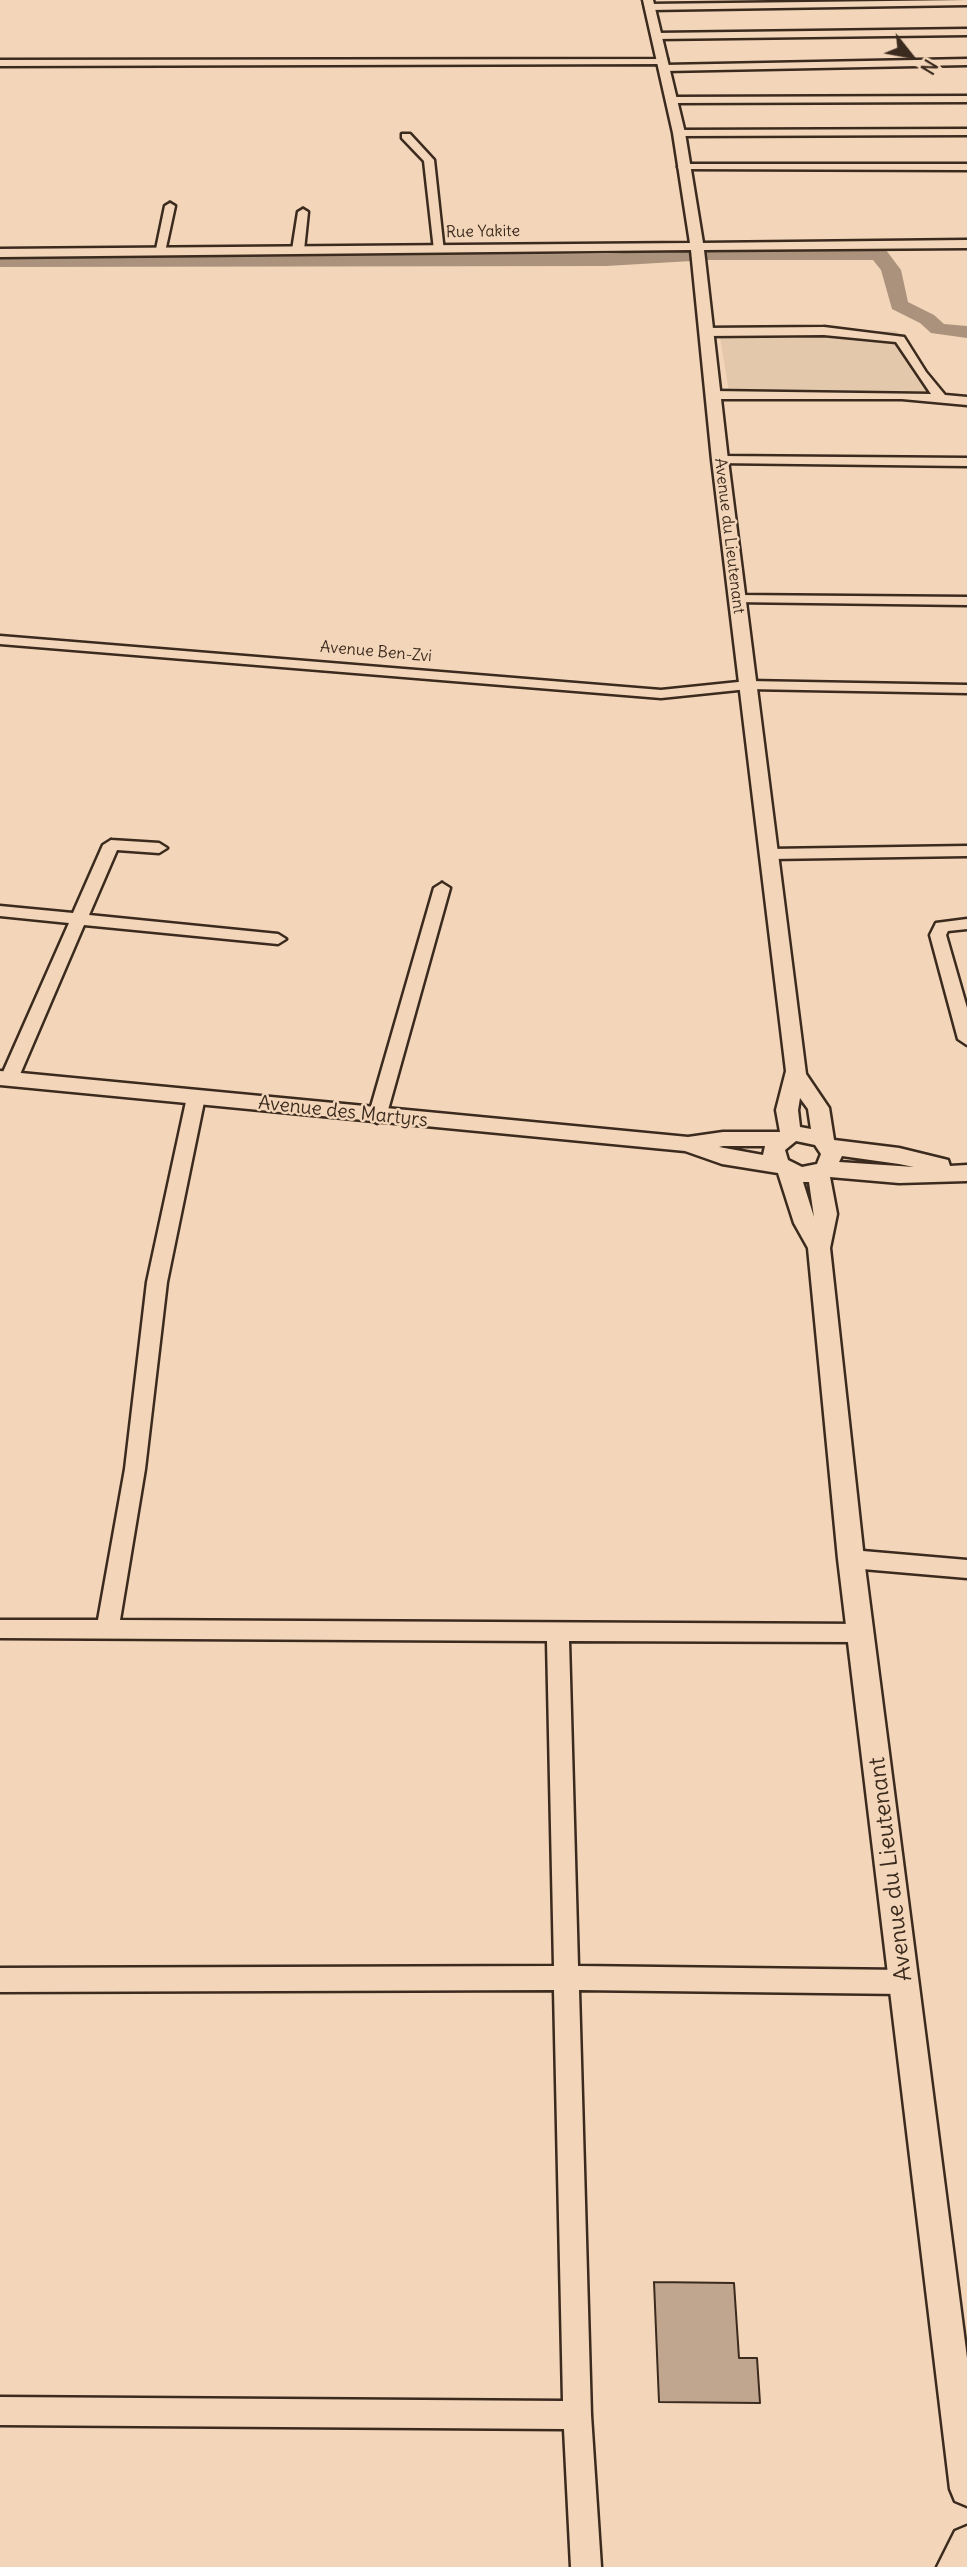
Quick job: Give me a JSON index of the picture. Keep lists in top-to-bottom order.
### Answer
{
  "streets": {
    "main road": ["Rue Yakite", "Avenue du Lieutenant", "Avenue des Martyrs"],
    "street": ["Avenue Ben-Zvi"]
  },
  "crossings": [
    ["Rue Yakite", "Avenue du Lieutenant"],
    ["Avenue du Lieutenant", "Avenue Ben-Zvi"],
    ["Avenue du Lieutenant", "Avenue des Martyrs"]
  ],
  "north": "bottom right"
}
